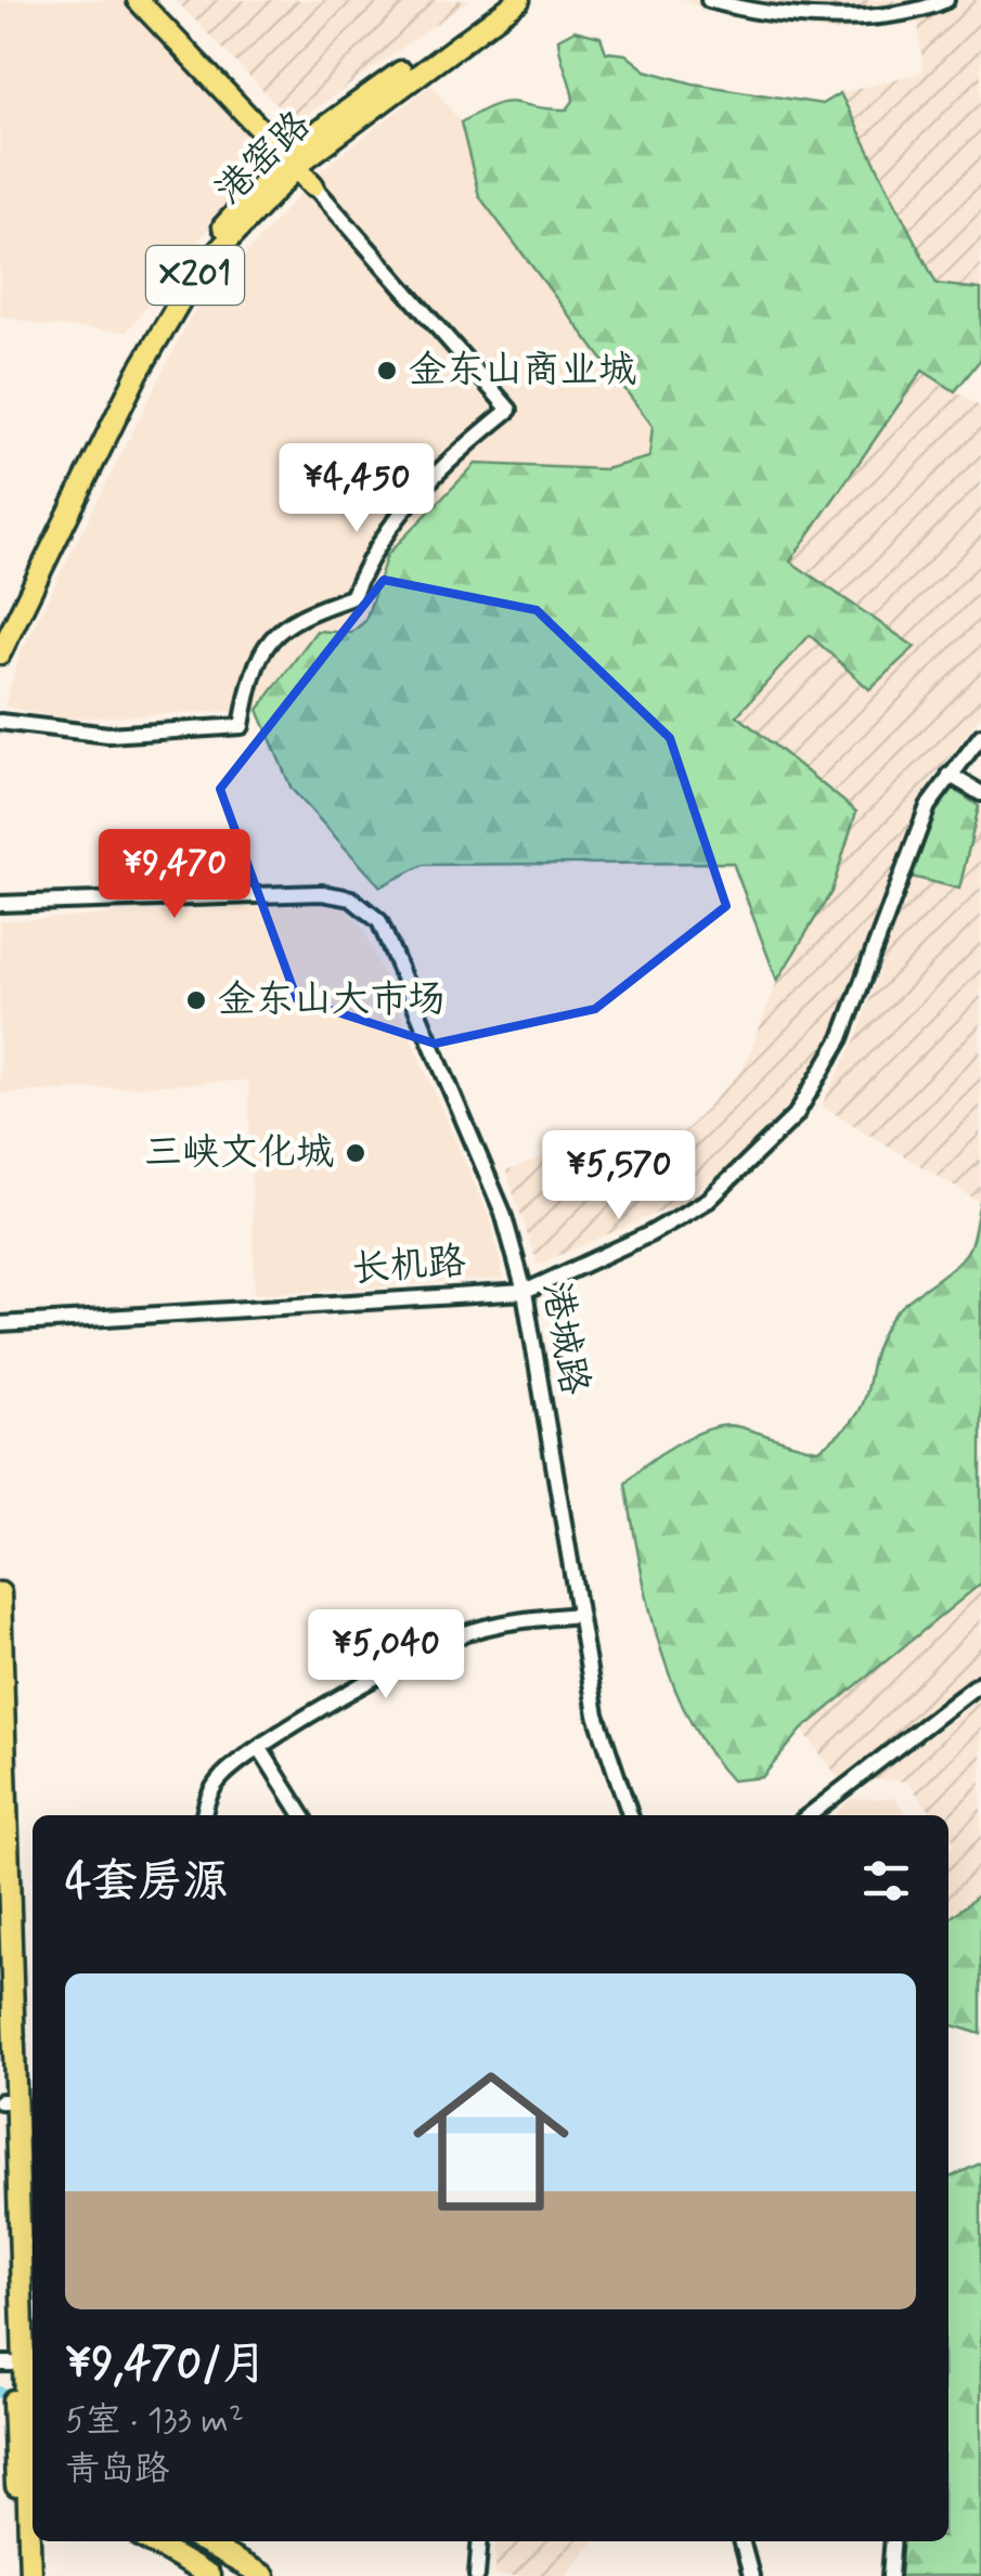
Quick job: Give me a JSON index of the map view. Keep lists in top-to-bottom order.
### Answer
{
  "streets": {
    "main road": ["港窑路", "X201"],
    "street": ["长机路", "港城路"]
  },
  "crossings": [
    ["长机路", "港城路"]
  ],
  "places": ["金东山商业城", "金东山大市场", "三峡文化城"],
  "page": {
    "price": [
      "¥4,450",
      "¥9,470",
      "¥5,570",
      "¥5,040"
    ],
    "heading": "4套房源",
    "list": [
      {
        "name": "¥9,470/月",
        "note": "5室 · 133 m² · 青岛路"
      }
    ]
  }
}
